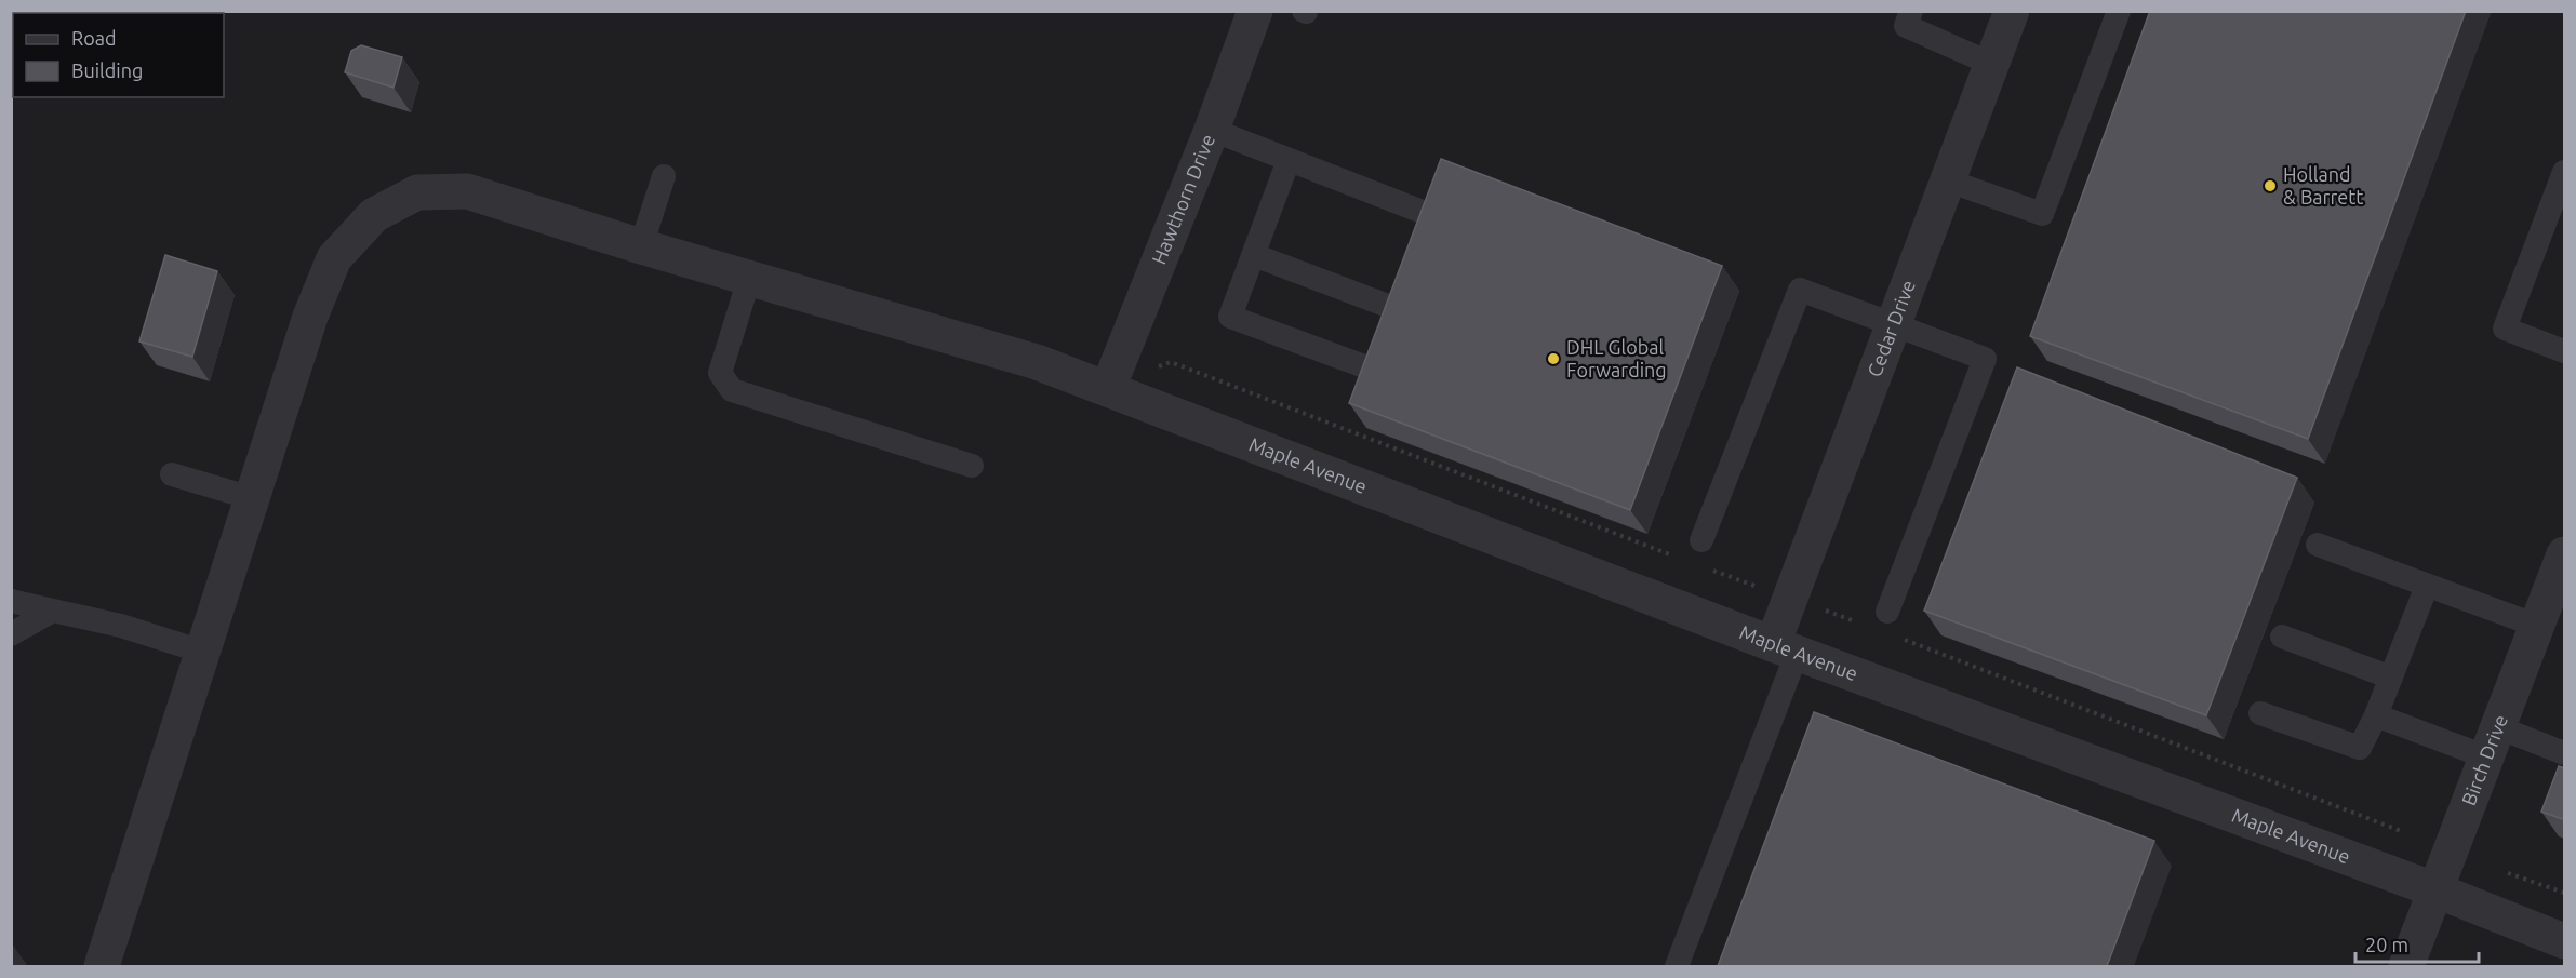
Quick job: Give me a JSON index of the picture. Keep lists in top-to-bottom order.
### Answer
{
  "streets": {
    "street": [
      "Hawthorn Drive",
      "Cedar Drive",
      "Maple Avenue",
      "Birch Drive"
    ]
  },
  "crossings": [
    ["Hawthorn Drive", "Maple Avenue"],
    ["Cedar Drive", "Maple Avenue"],
    ["Maple Avenue", "Birch Drive"]
  ],
  "places": ["Holland & Barrett", "DHL Global Forwarding"],
  "legend": ["Road", "Building"],
  "scale_bar": "20 m"
}
